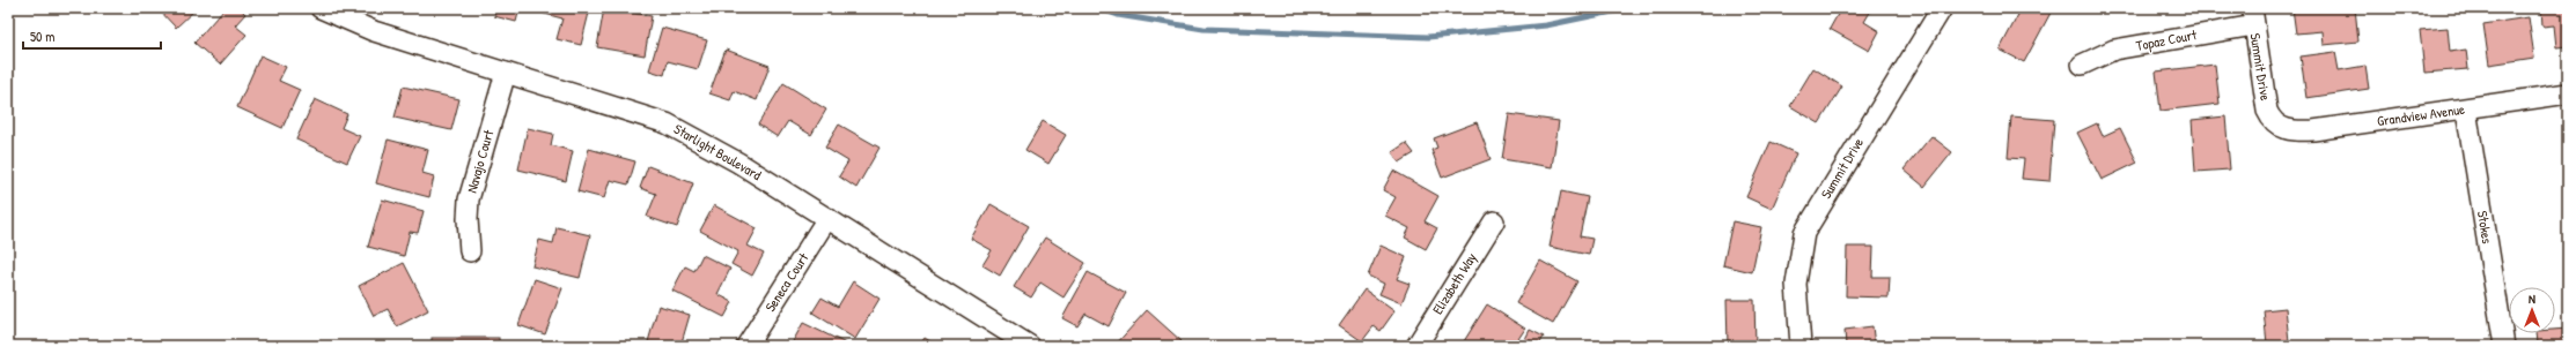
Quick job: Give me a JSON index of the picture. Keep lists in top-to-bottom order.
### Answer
{
  "streets": {
    "street": [
      "Topaz Court",
      "Summit Drive",
      "Grandview Avenue",
      "Starlight Boulevard",
      "Navajo Court",
      "Stokes",
      "Seneca Court",
      "Elizabeth Way"
    ]
  },
  "crossings": [
    ["Topaz Court", "Summit Drive"],
    ["Summit Drive", "Grandview Avenue"],
    ["Grandview Avenue", "Stokes"],
    ["Starlight Boulevard", "Navajo Court"],
    ["Starlight Boulevard", "Seneca Court"]
  ],
  "scale_bar": "50 m",
  "north": "top"
}
